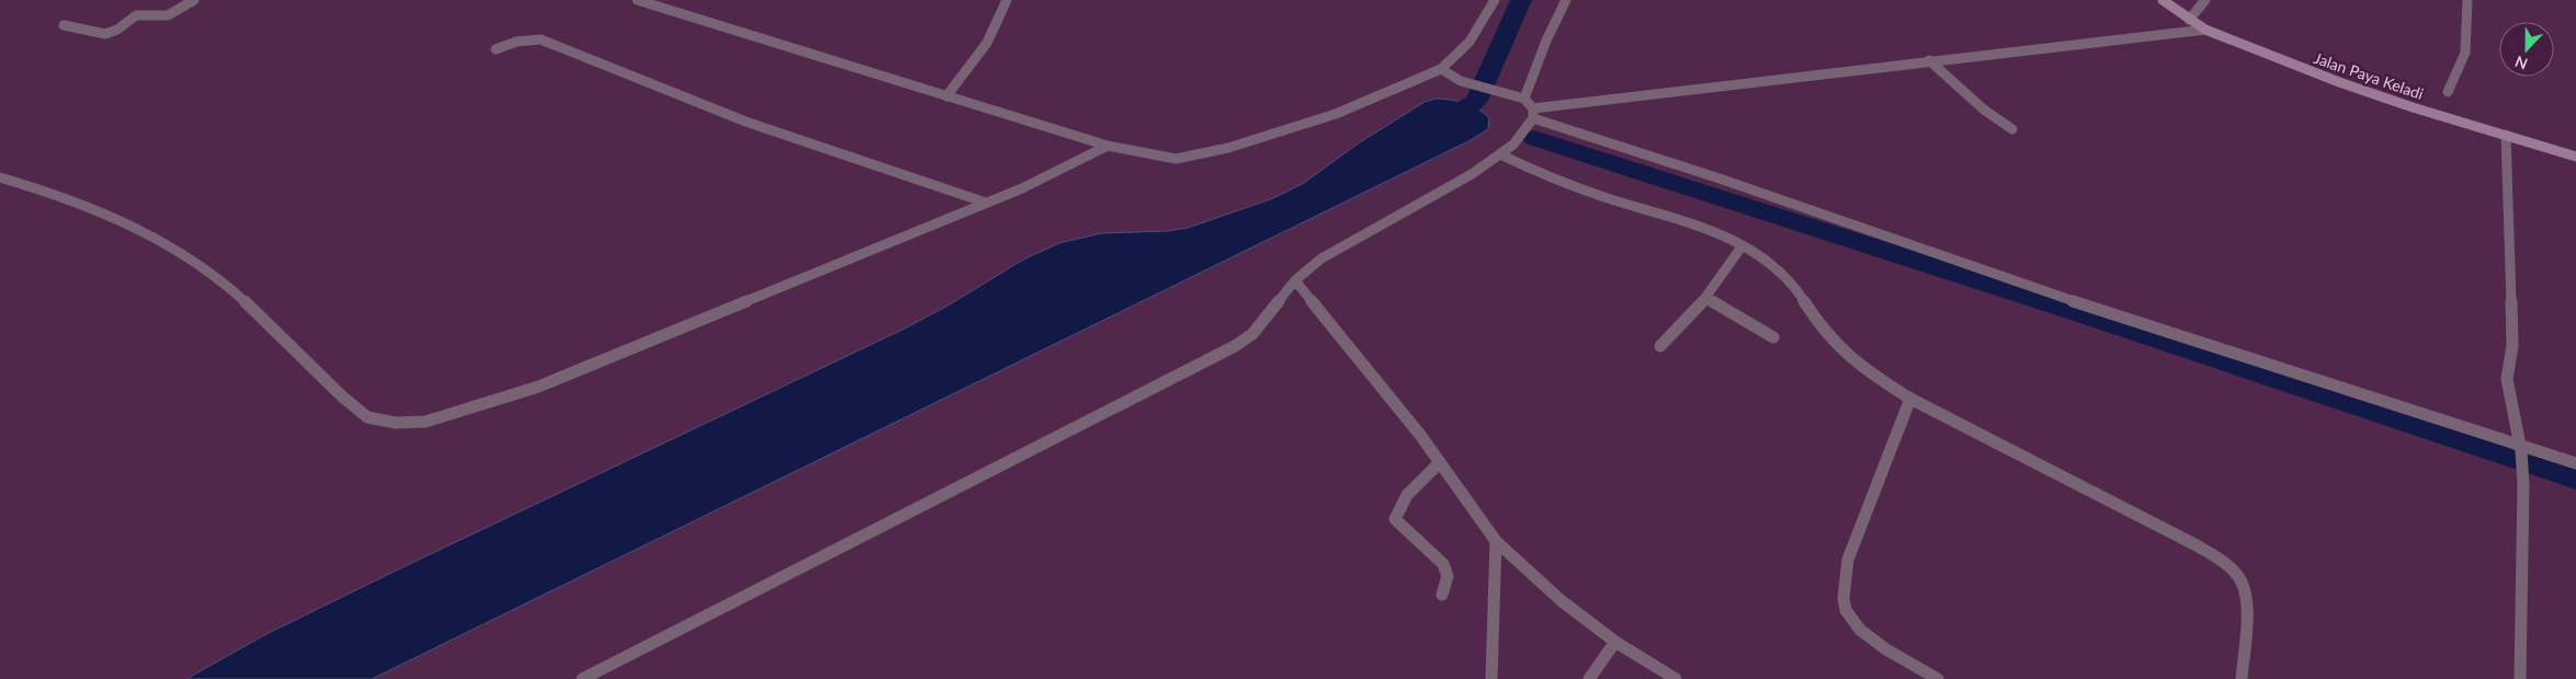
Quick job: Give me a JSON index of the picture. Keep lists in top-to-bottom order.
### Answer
{
  "streets": {
    "main road": ["Jalan Paya Keladi"]
  },
  "north": "bottom"
}
